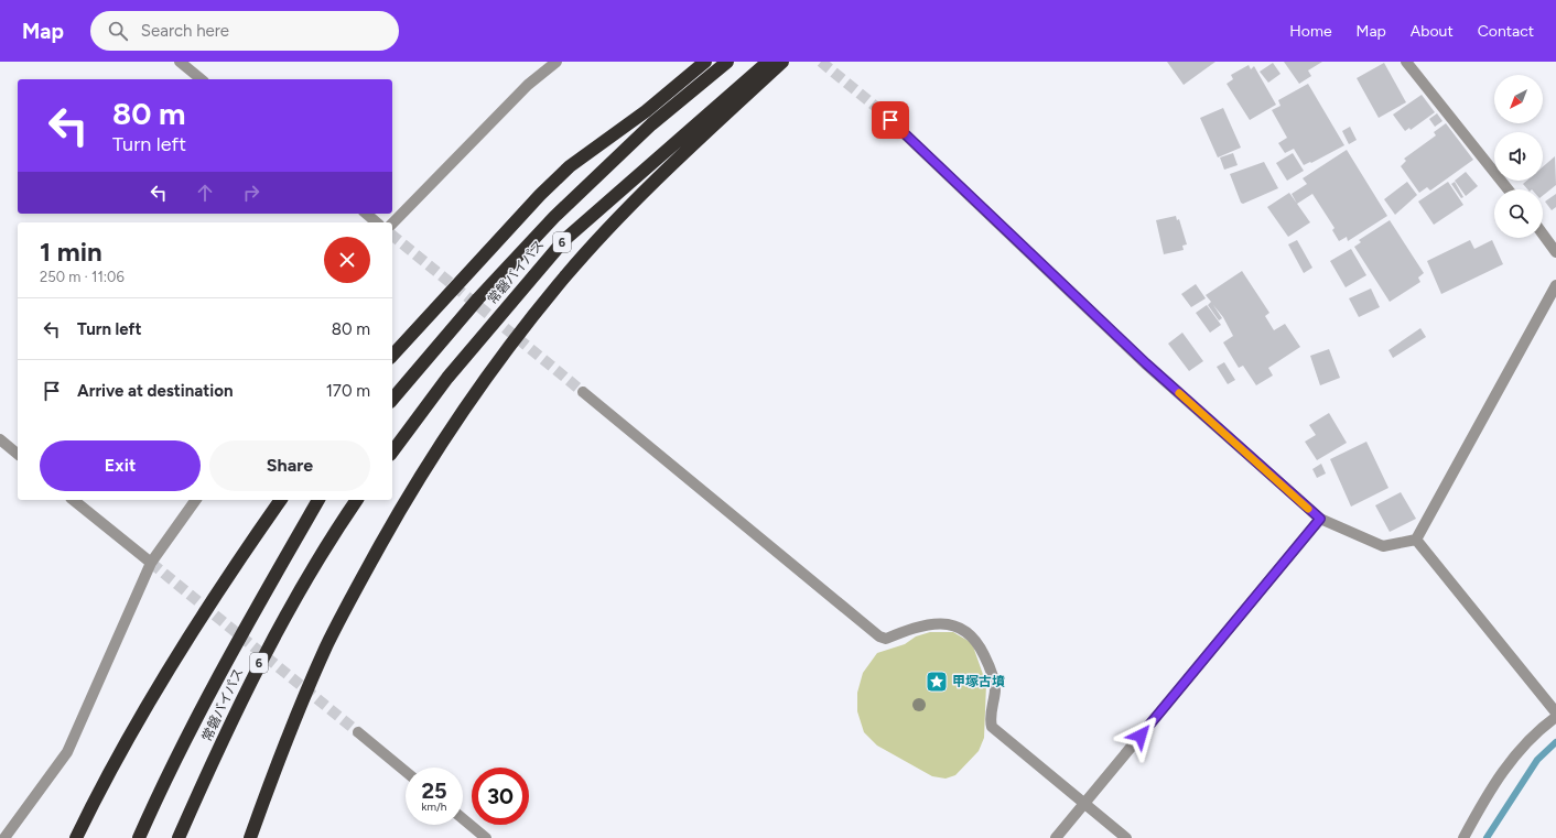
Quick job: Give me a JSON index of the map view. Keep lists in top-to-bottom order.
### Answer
{
  "streets": {
    "highway": ["6", "常磐バイパス"]
  },
  "places": {
    "place": ["甲塚古墳"]
  },
  "north": "bottom left",
  "page": {
    "header": "Map",
    "search": "Search here",
    "nav": [
      "Home",
      "Map",
      "About",
      "Contact"
    ],
    "turn": ["80 m", "Turn left"],
    "heading": ["1 min", "250 m · 11:06"],
    "list": [
      {
        "name": "Turn left",
        "value": "80 m"
      },
      {
        "name": "Arrive at destination",
        "value": "170 m"
      }
    ],
    "buttons": ["Exit", "Share"],
    "speed": "25 km/h",
    "limit": "30"
  }
}
